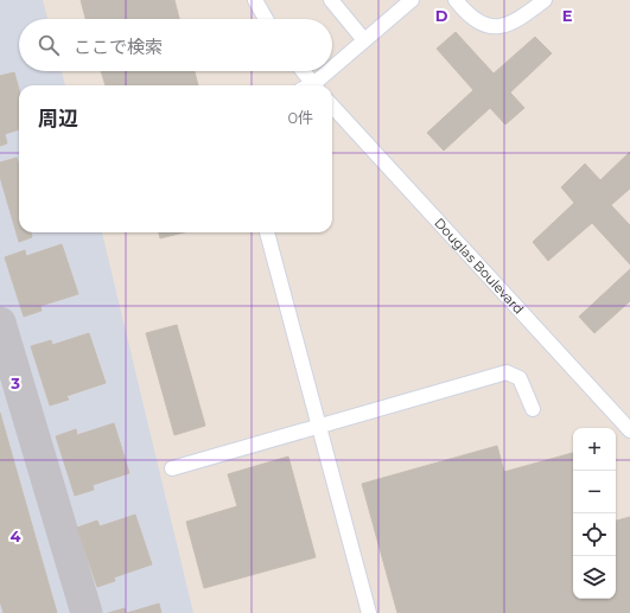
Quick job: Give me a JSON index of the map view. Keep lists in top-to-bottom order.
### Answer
{
  "streets": {
    "street": ["Douglas Boulevard"]
  },
  "page": {
    "search": "ここで検索",
    "heading": ["周辺", "0件"],
    "map_buttons": ["+", "−"]
  },
  "grid": {
    "columns": ["D", "E"],
    "rows": ["3", "4"]
  }
}
